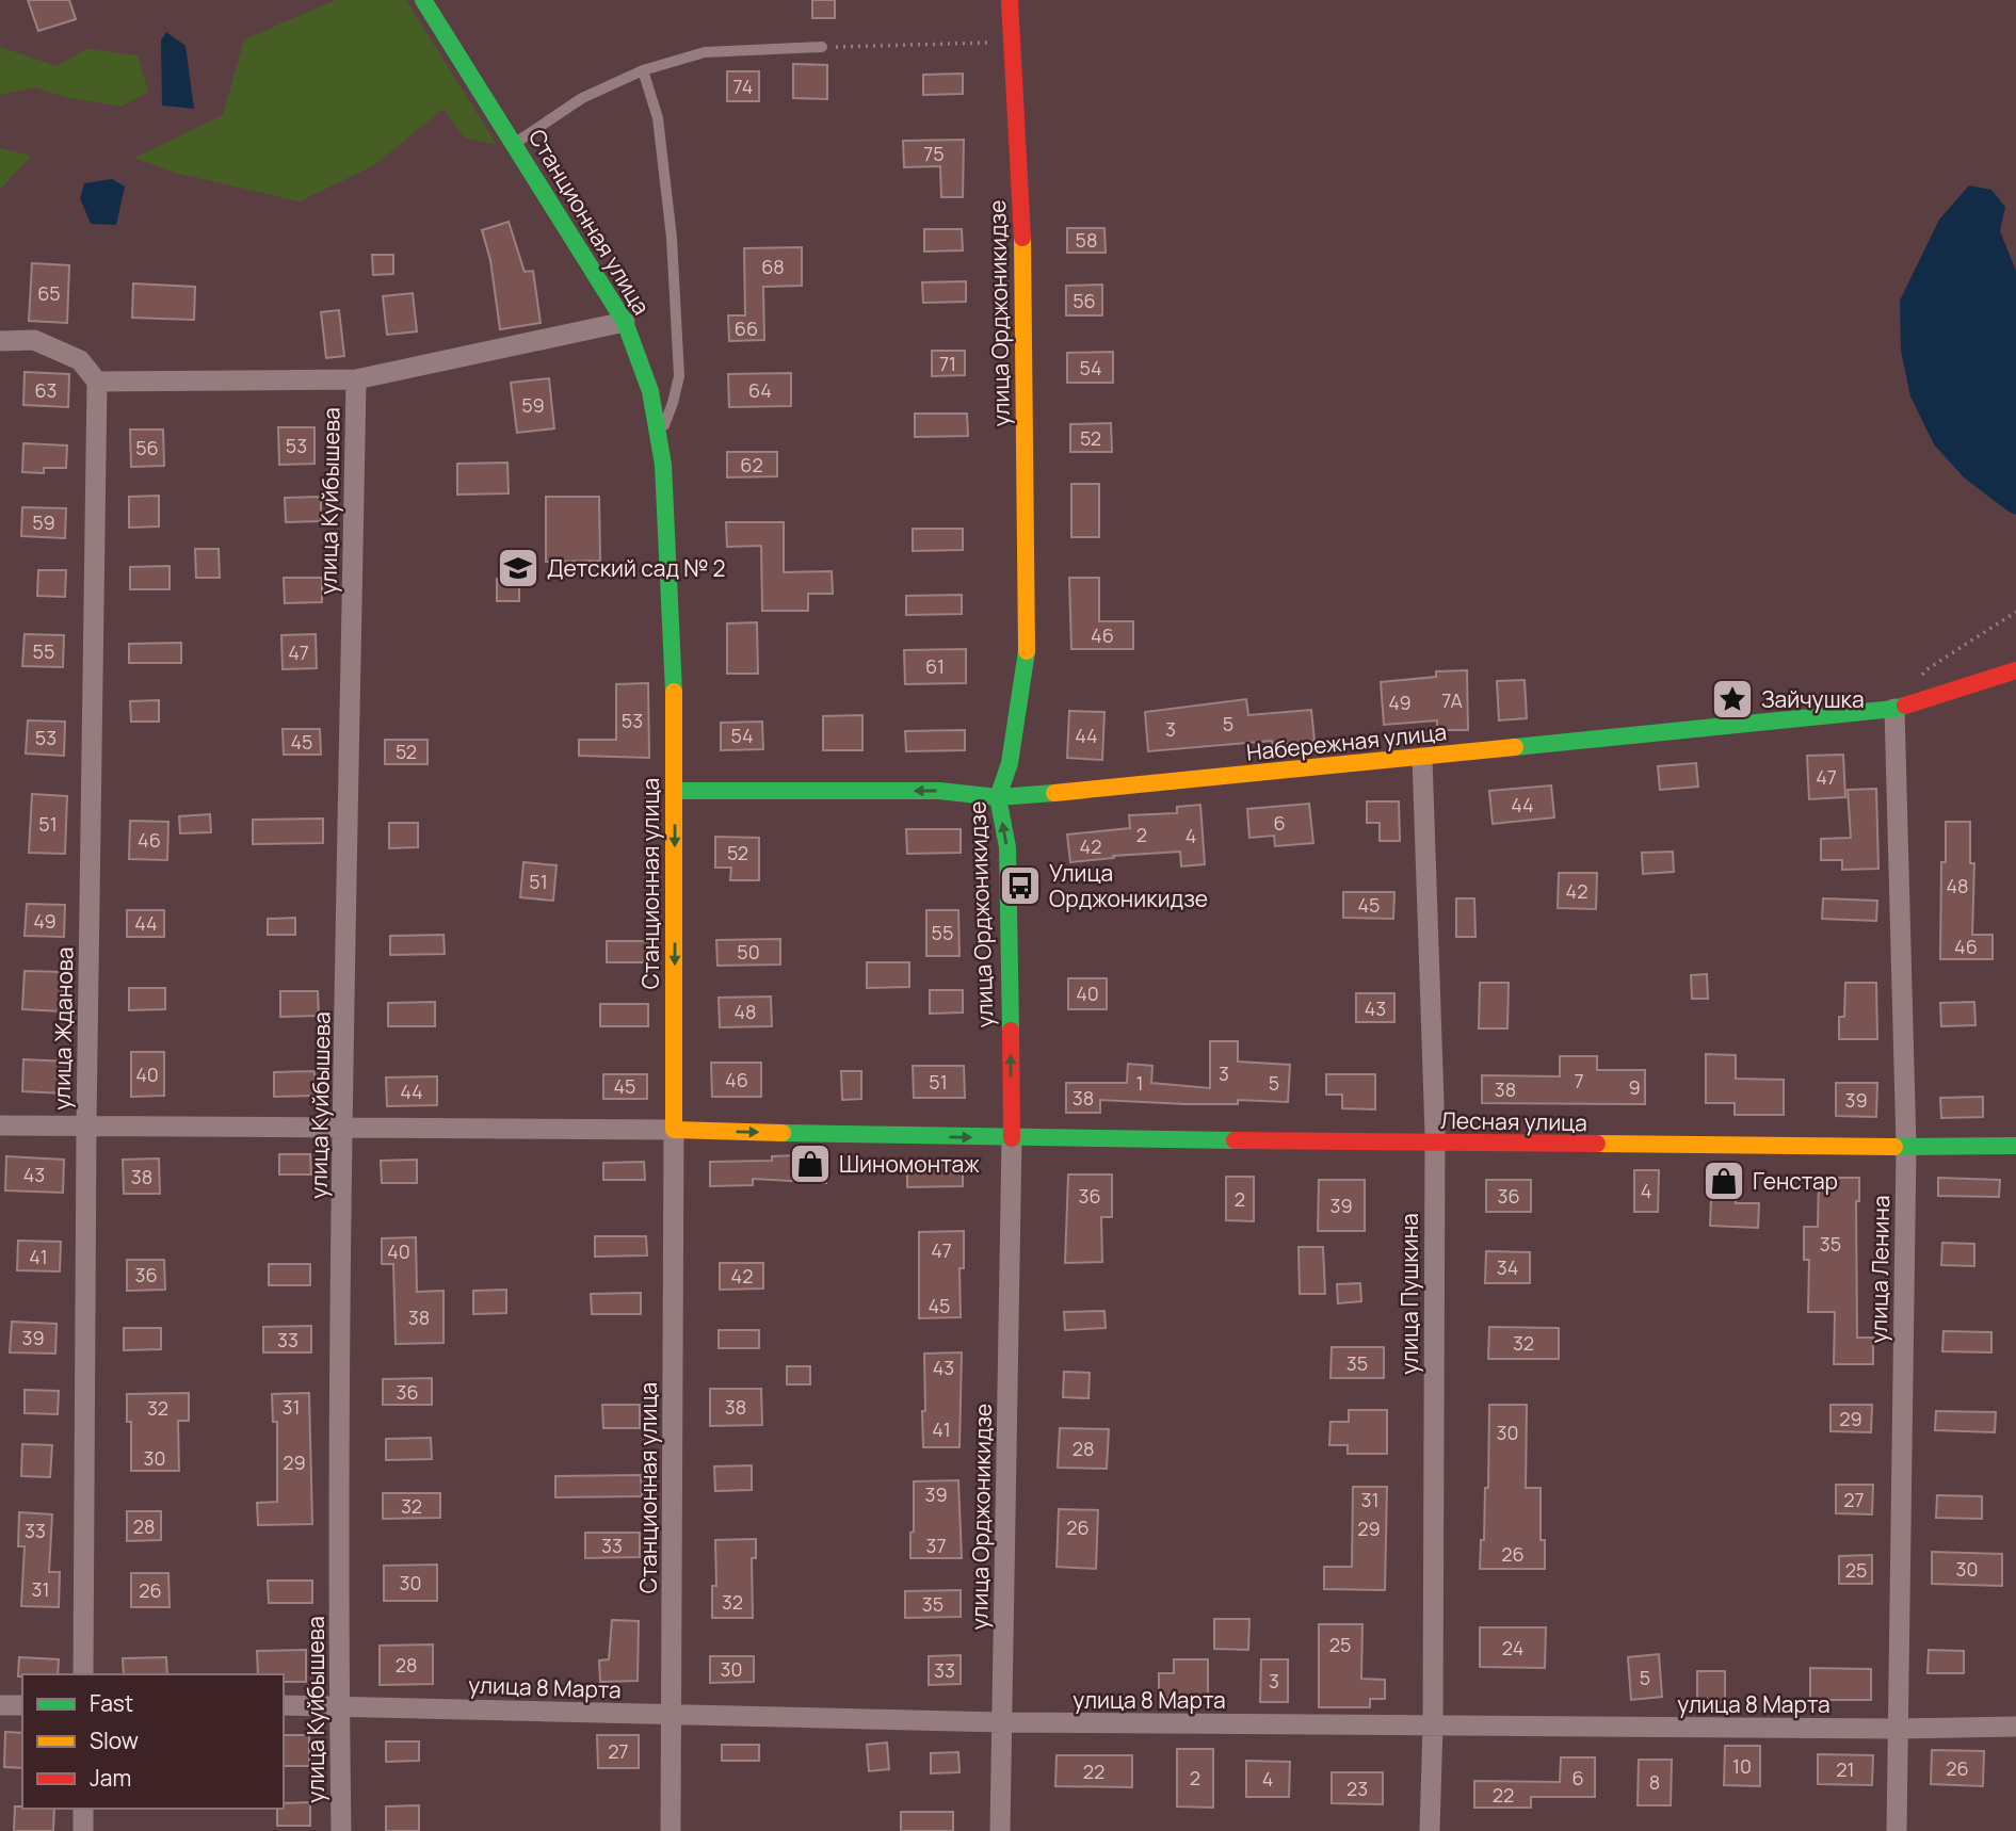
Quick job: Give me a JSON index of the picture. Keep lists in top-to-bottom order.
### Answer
{
  "streets": {
    "main road": [
      "Станционная улица",
      "улица Орджоникидзе",
      "Набережная улица",
      "Лесная улица"
    ],
    "street": [
      "улица Куйбышева",
      "улица Жданова",
      "улица Ленина",
      "улица Пушкина",
      "улица 8 Марта"
    ]
  },
  "crossings": [
    ["Станционная улица", "Набережная улица"],
    ["Станционная улица", "Лесная улица"],
    ["Станционная улица", "улица 8 Марта"],
    ["улица Орджоникидзе", "Набережная улица"],
    ["улица Орджоникидзе", "Лесная улица"],
    ["улица Орджоникидзе", "улица 8 Марта"],
    ["улица Куйбышева", "улица 8 Марта"],
    ["Набережная улица", "улица Ленина"],
    ["Набережная улица", "улица Пушкина"],
    ["Лесная улица", "улица Ленина"],
    ["Лесная улица", "улица Пушкина"],
    ["улица Ленина", "улица 8 Марта"],
    ["улица Пушкина", "улица 8 Марта"]
  ],
  "places": {
    "school or university": ["Детский сад № 2"],
    "place": ["Зайчушка"],
    "bus stop": ["Улица Орджоникидзе"],
    "shop": ["Шиномонтаж", "Генстар"]
  },
  "house_numbers": [
    "74",
    "75",
    "58",
    "68",
    "65",
    "56",
    "66",
    "71",
    "54",
    "63",
    "64",
    "59",
    "52",
    "53",
    "56",
    "62",
    "59",
    "46",
    "55",
    "47",
    "61",
    "7А",
    "49",
    "53",
    "5",
    "3",
    "54",
    "44",
    "53",
    "45",
    "52",
    "47",
    "44",
    "6",
    "51",
    "2",
    "4",
    "46",
    "42",
    "52",
    "51",
    "48",
    "42",
    "45",
    "49",
    "44",
    "55",
    "46",
    "50",
    "40",
    "43",
    "48",
    "3",
    "40",
    "46",
    "7",
    "51",
    "1",
    "5",
    "45",
    "9",
    "38",
    "44",
    "38",
    "39",
    "43",
    "38",
    "4",
    "36",
    "36",
    "2",
    "39",
    "35",
    "47",
    "40",
    "41",
    "34",
    "36",
    "42",
    "45",
    "38",
    "39",
    "33",
    "32",
    "35",
    "43",
    "36",
    "31",
    "38",
    "32",
    "29",
    "41",
    "30",
    "28",
    "30",
    "29",
    "39",
    "31",
    "27",
    "32",
    "28",
    "26",
    "29",
    "33",
    "33",
    "37",
    "26",
    "30",
    "25",
    "30",
    "31",
    "26",
    "32",
    "35",
    "25",
    "24",
    "28",
    "30",
    "33",
    "5",
    "3",
    "27",
    "10",
    "26",
    "21",
    "22",
    "2",
    "6",
    "4",
    "8",
    "23",
    "22"
  ],
  "legend": ["Fast", "Slow", "Jam"]
}
